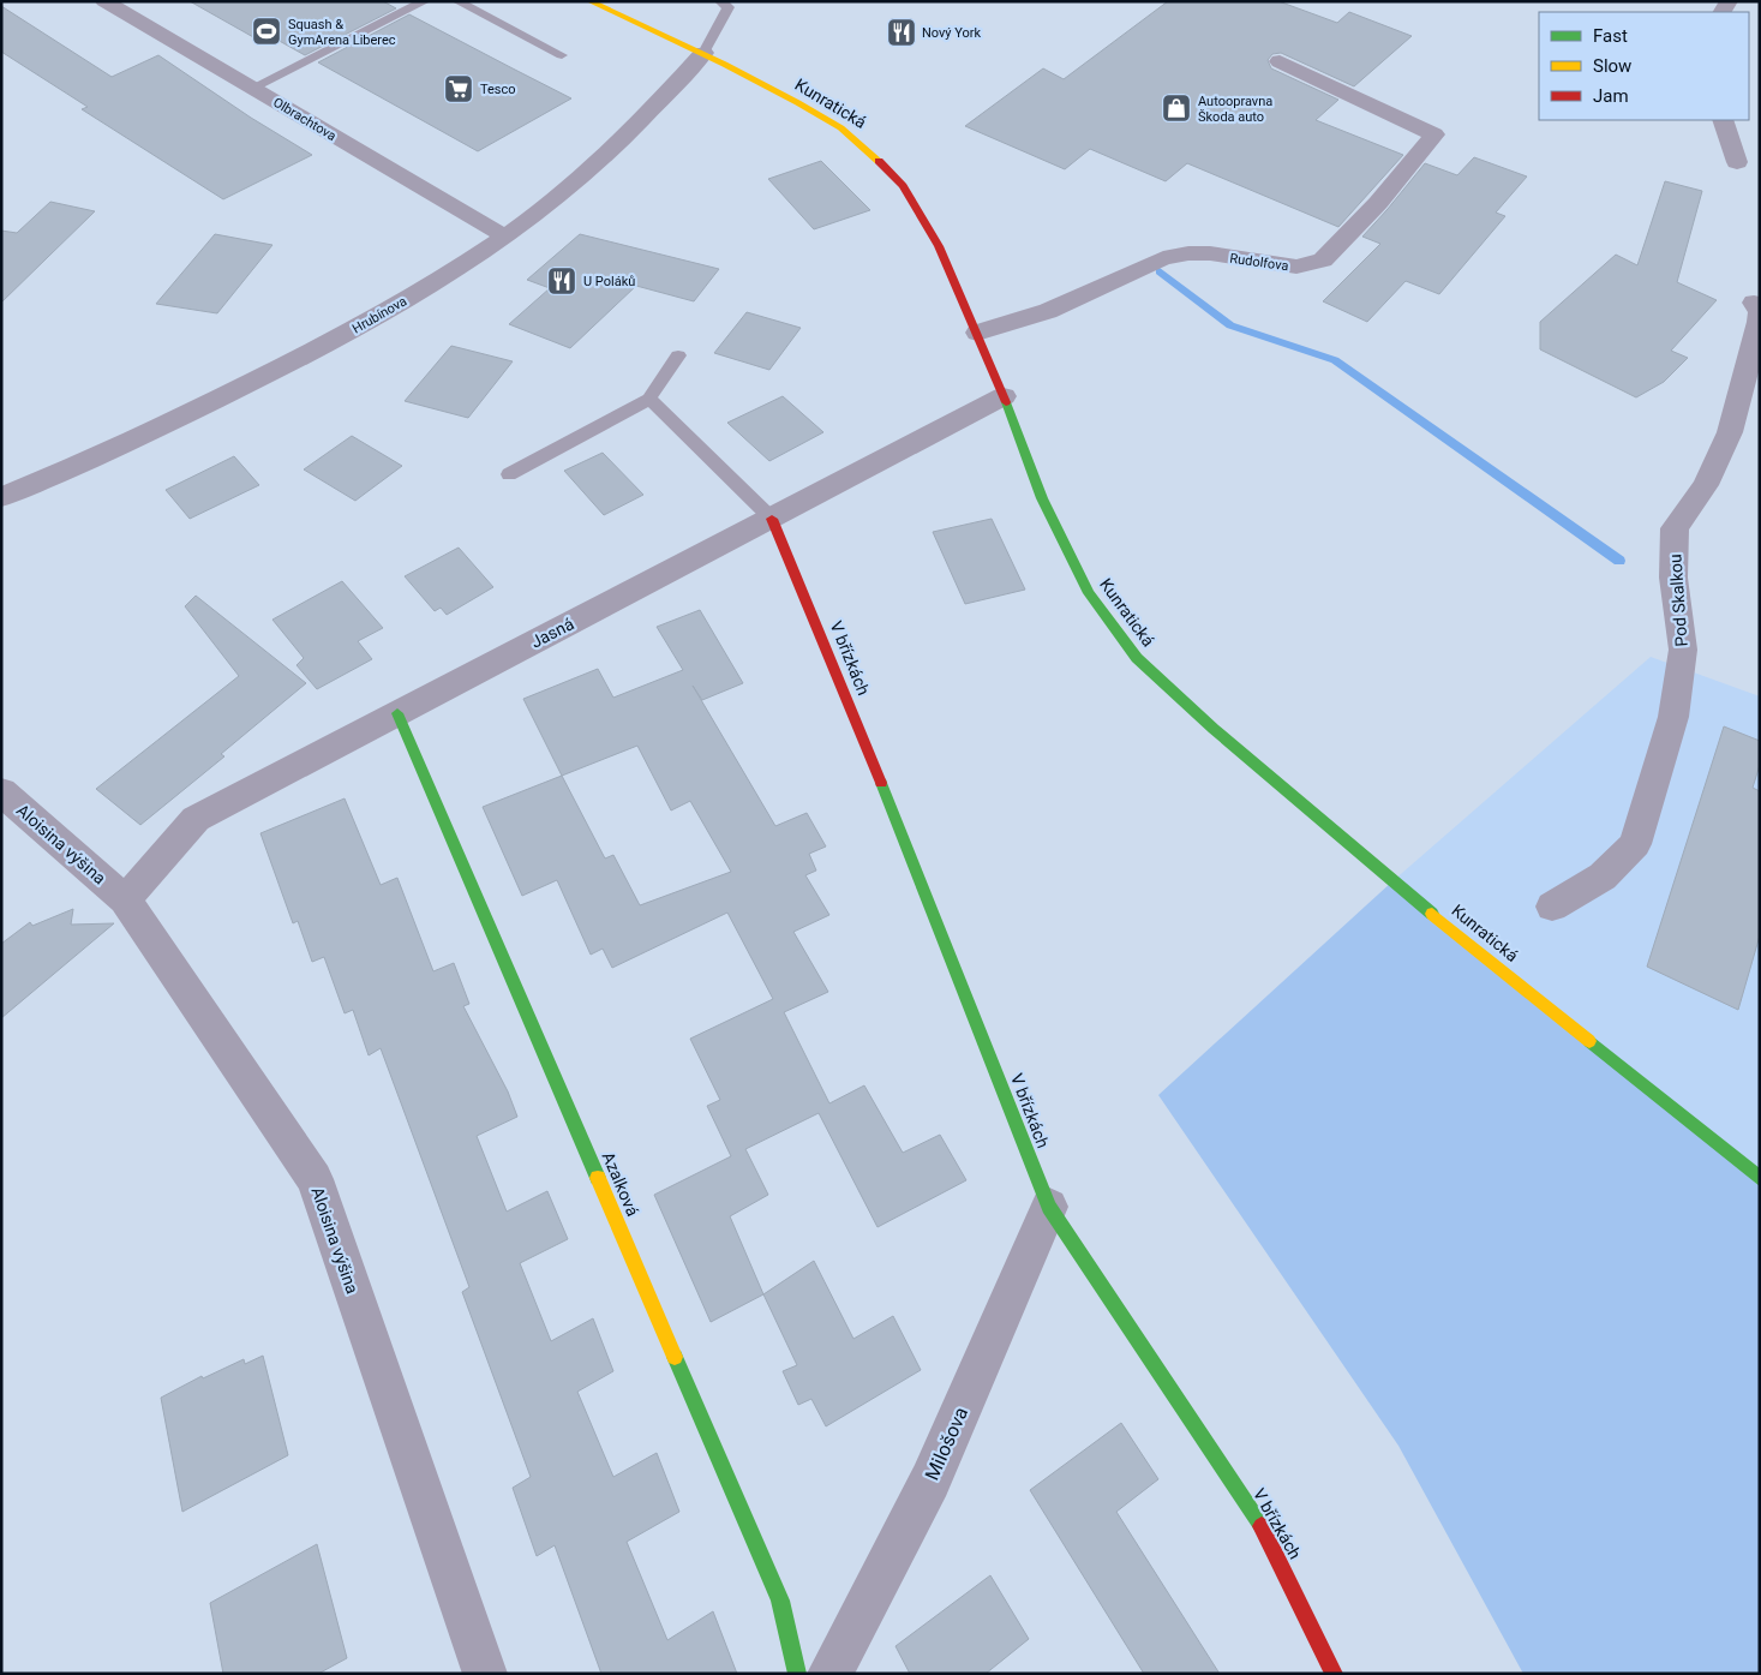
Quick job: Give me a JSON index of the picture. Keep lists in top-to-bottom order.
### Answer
{
  "streets": {
    "street": [
      "Kunratická",
      "Olbrachtova",
      "Rudolfova",
      "Hrubínova",
      "Pod Skalkou",
      "Jasná",
      "V břízkách",
      "Aloisina výšina",
      "Azalková",
      "Milošova"
    ]
  },
  "crossings": [
    ["Kunratická", "Rudolfova"],
    ["Kunratická", "Hrubínova"],
    ["Kunratická", "Jasná"],
    ["Olbrachtova", "Hrubínova"],
    ["Jasná", "V břízkách"],
    ["Jasná", "Aloisina výšina"],
    ["Jasná", "Azalková"],
    ["V břízkách", "Milošova"]
  ],
  "places": {
    "sports": ["Squash & GymArena Liberec"],
    "restaurant": ["Nový York", "U Poláků"],
    "supermarket": ["Tesco"],
    "shop": ["Autoopravna Škoda auto"]
  },
  "legend": ["Fast", "Slow", "Jam"]
}
